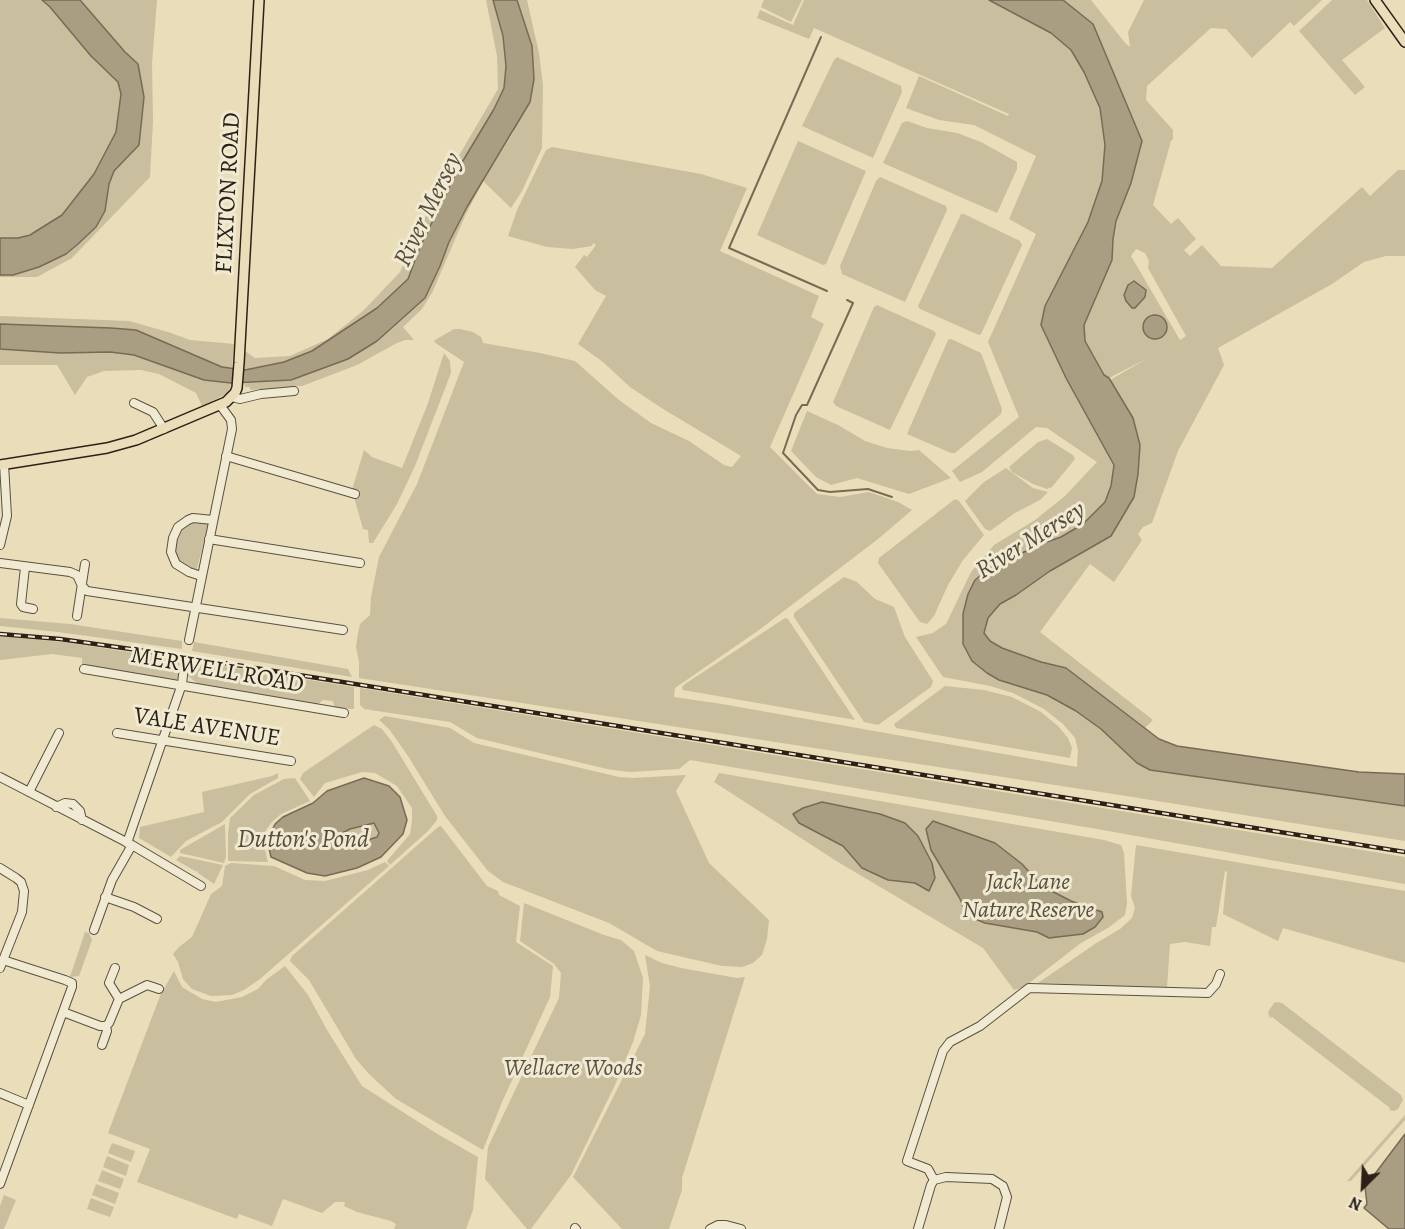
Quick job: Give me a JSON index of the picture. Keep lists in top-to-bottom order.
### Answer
{
  "streets": {
    "main road": ["FLIXTON ROAD"],
    "street": ["MERWELL ROAD", "VALE AVENUE"]
  },
  "water": ["River Mersey", "Dutton's Pond"],
  "parks": ["Jack Lane Nature Reserve", "Wellacre Woods"],
  "north": "bottom left"
}
